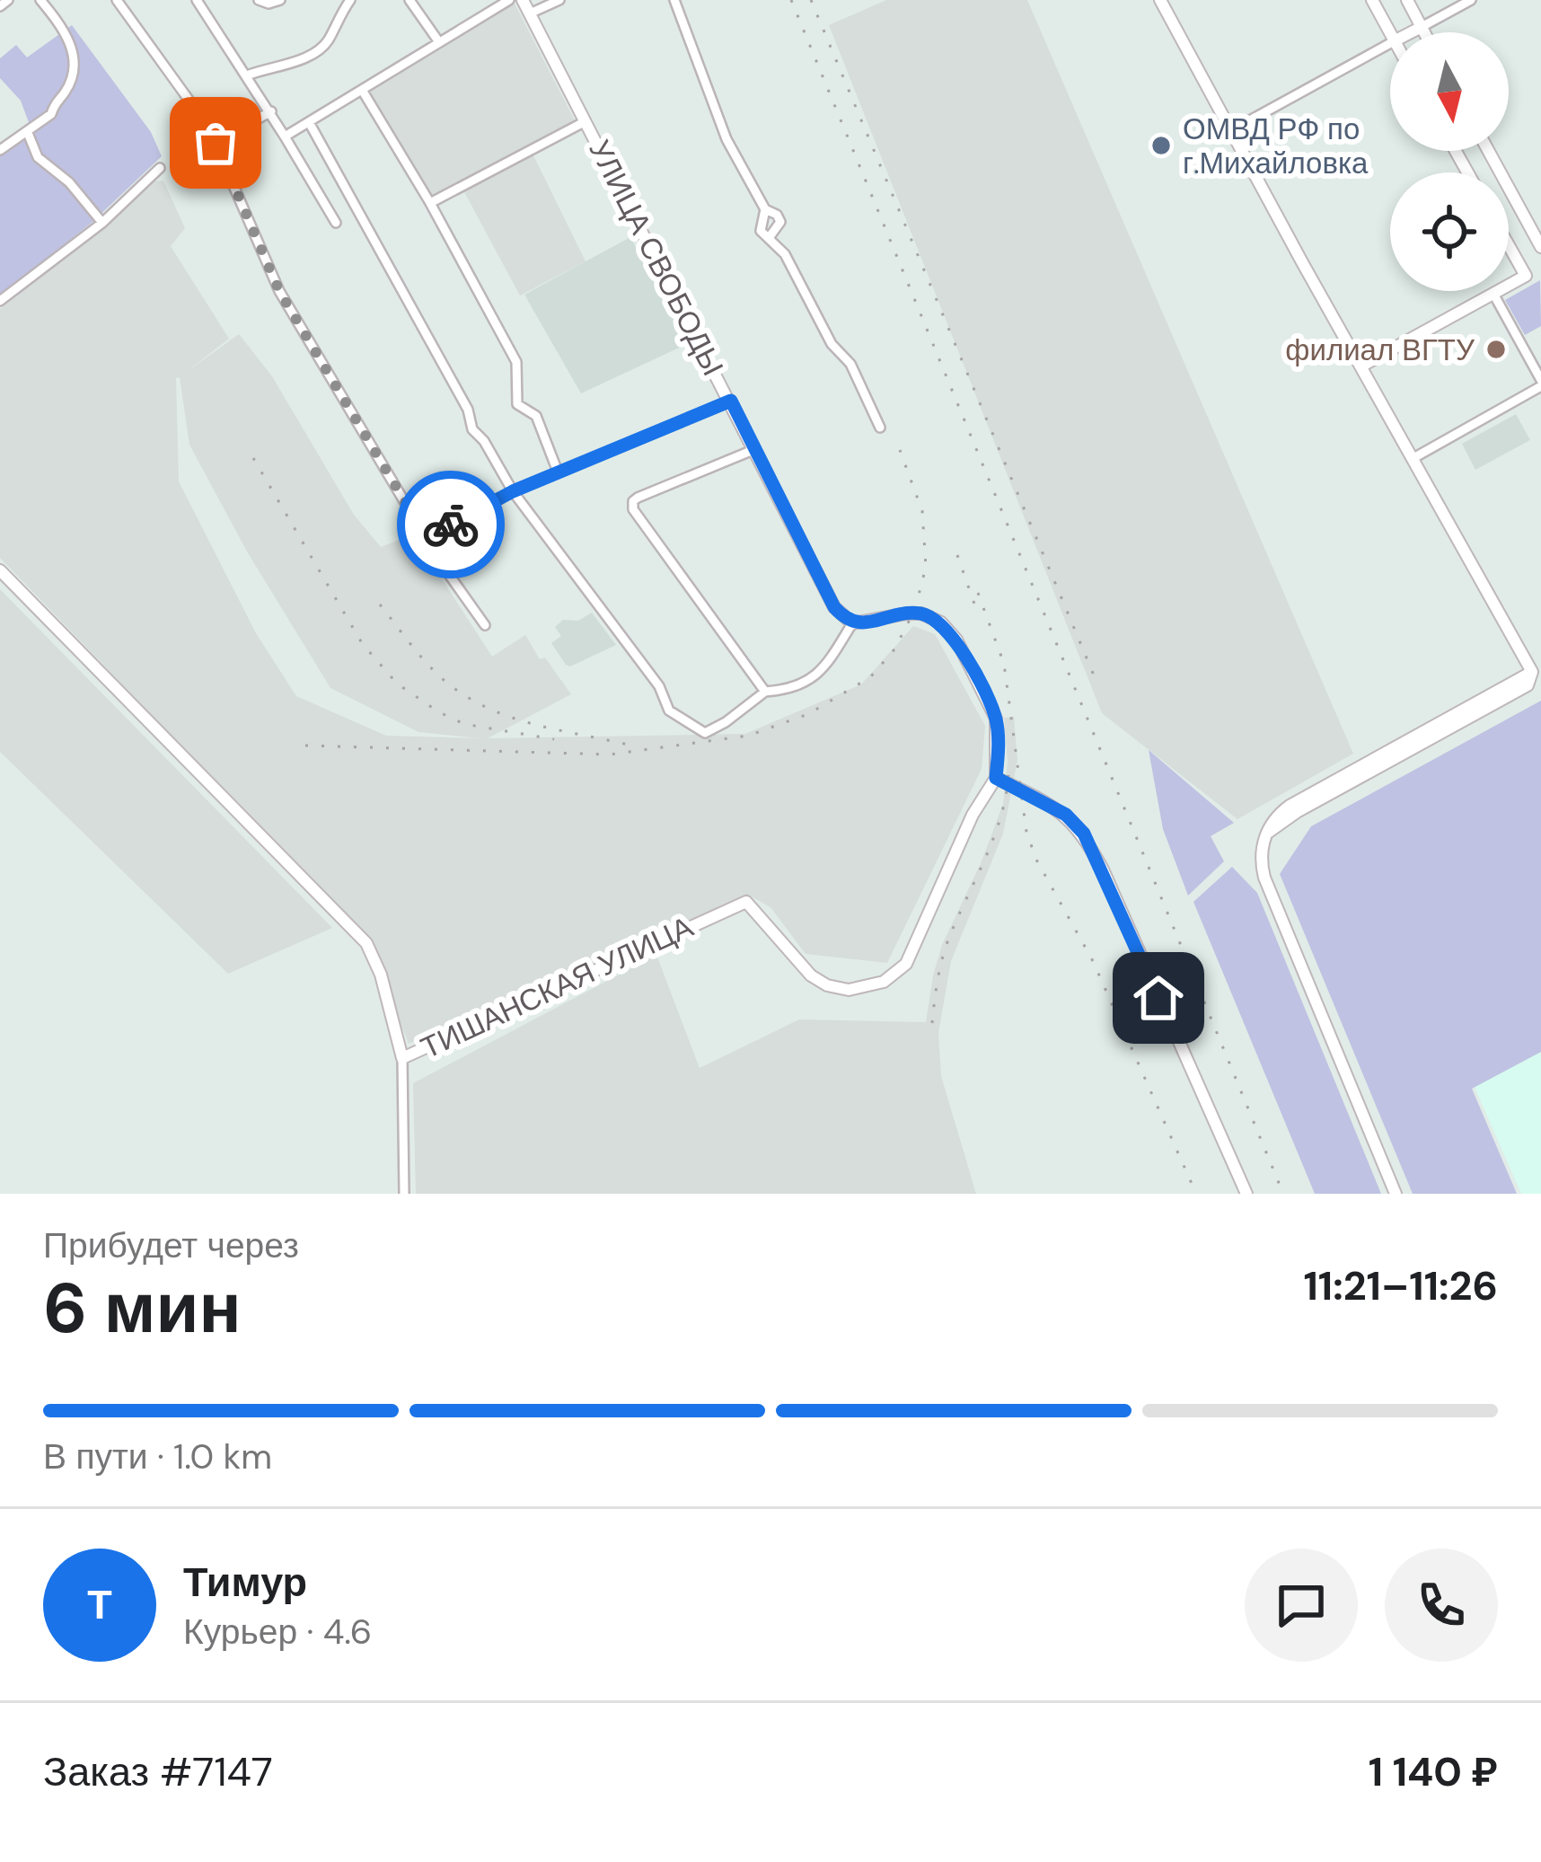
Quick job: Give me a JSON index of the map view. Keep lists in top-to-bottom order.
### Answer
{
  "streets": {
    "street": ["УЛИЦА СВОБОДЫ", "ТИШАНСКАЯ УЛИЦА"]
  },
  "places": ["ОМВД РФ по г.Михайловка", "филиал ВГТУ"],
  "north": "bottom",
  "page": {
    "heading": ["6 мин", "Прибудет через", "11:21–11:26"],
    "panel": [
      "Тимур",
      "Курьер · 4.6",
      "Заказ #7147",
      "1 140 ₽"
    ],
    "bar": "В пути · 1.0 km",
    "round": "Т"
  }
}
